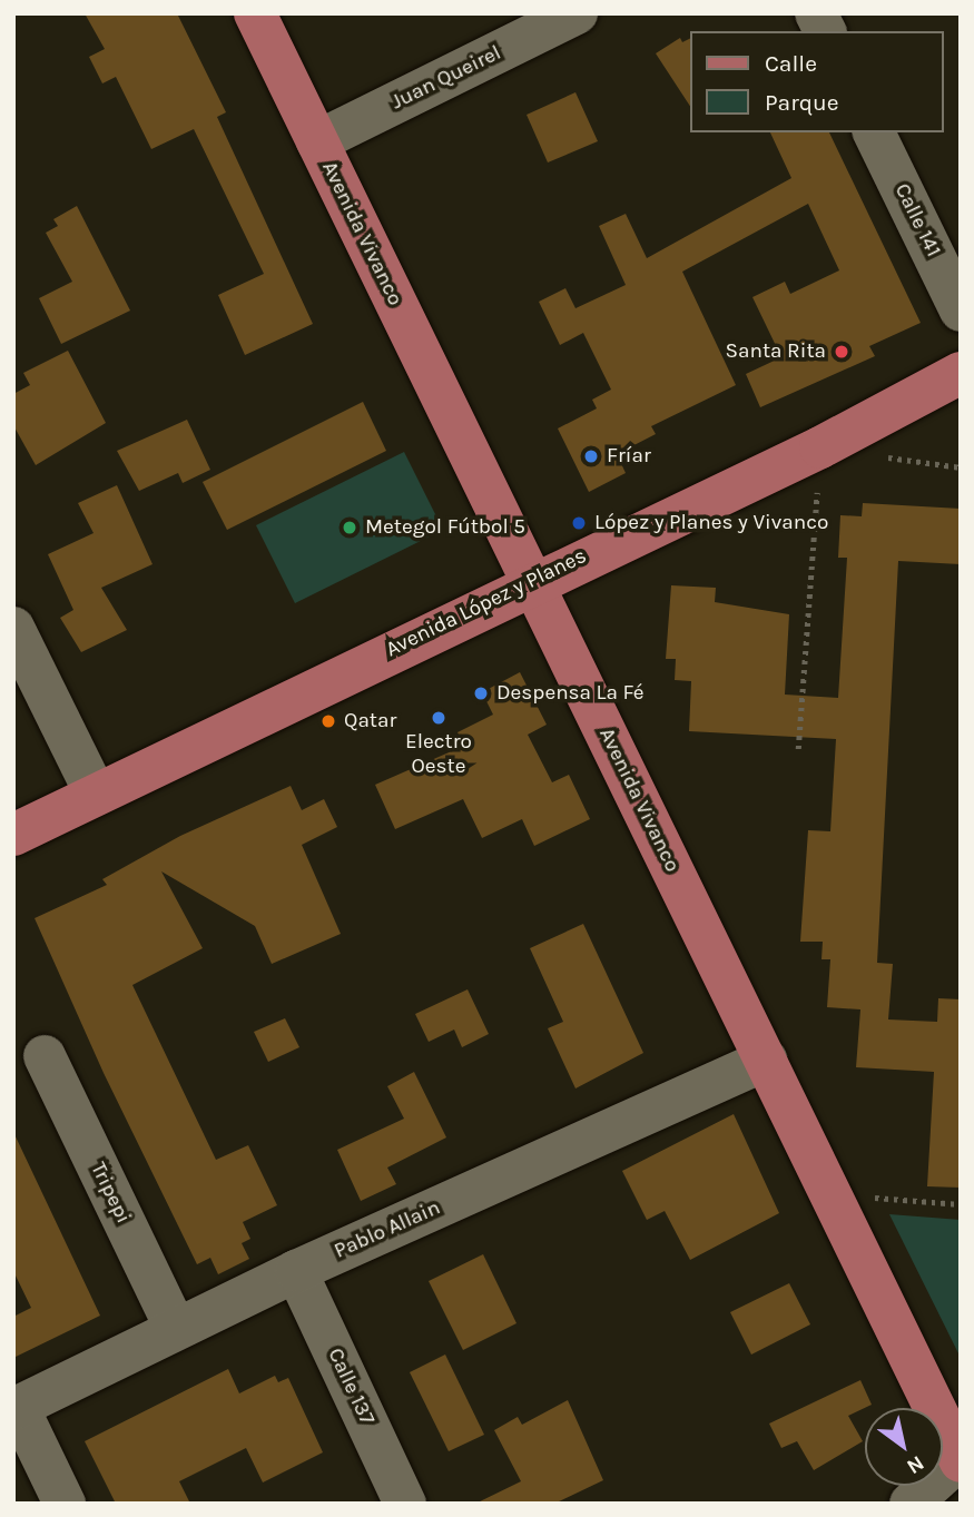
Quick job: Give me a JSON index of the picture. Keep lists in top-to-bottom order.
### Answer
{
  "streets": {
    "main road": ["Avenida Vivanco", "Avenida López y Planes"],
    "street": [
      "Juan Queirel",
      "Calle 141",
      "Tripepi",
      "Pablo Allain",
      "Calle 137"
    ]
  },
  "crossings": [
    ["Juan Queirel", "Avenida Vivanco"],
    ["Avenida Vivanco", "Avenida López y Planes"],
    ["Avenida Vivanco", "Pablo Allain"],
    ["Tripepi", "Pablo Allain"],
    ["Pablo Allain", "Calle 137"]
  ],
  "places": [
    "Santa Rita",
    "Fríar",
    "López y Planes y Vivanco",
    "Metegol Fútbol 5",
    "Despensa La Fé",
    "Electro Oeste",
    "Qatar"
  ],
  "legend": ["Calle", "Parque"],
  "north": "bottom right"
}
